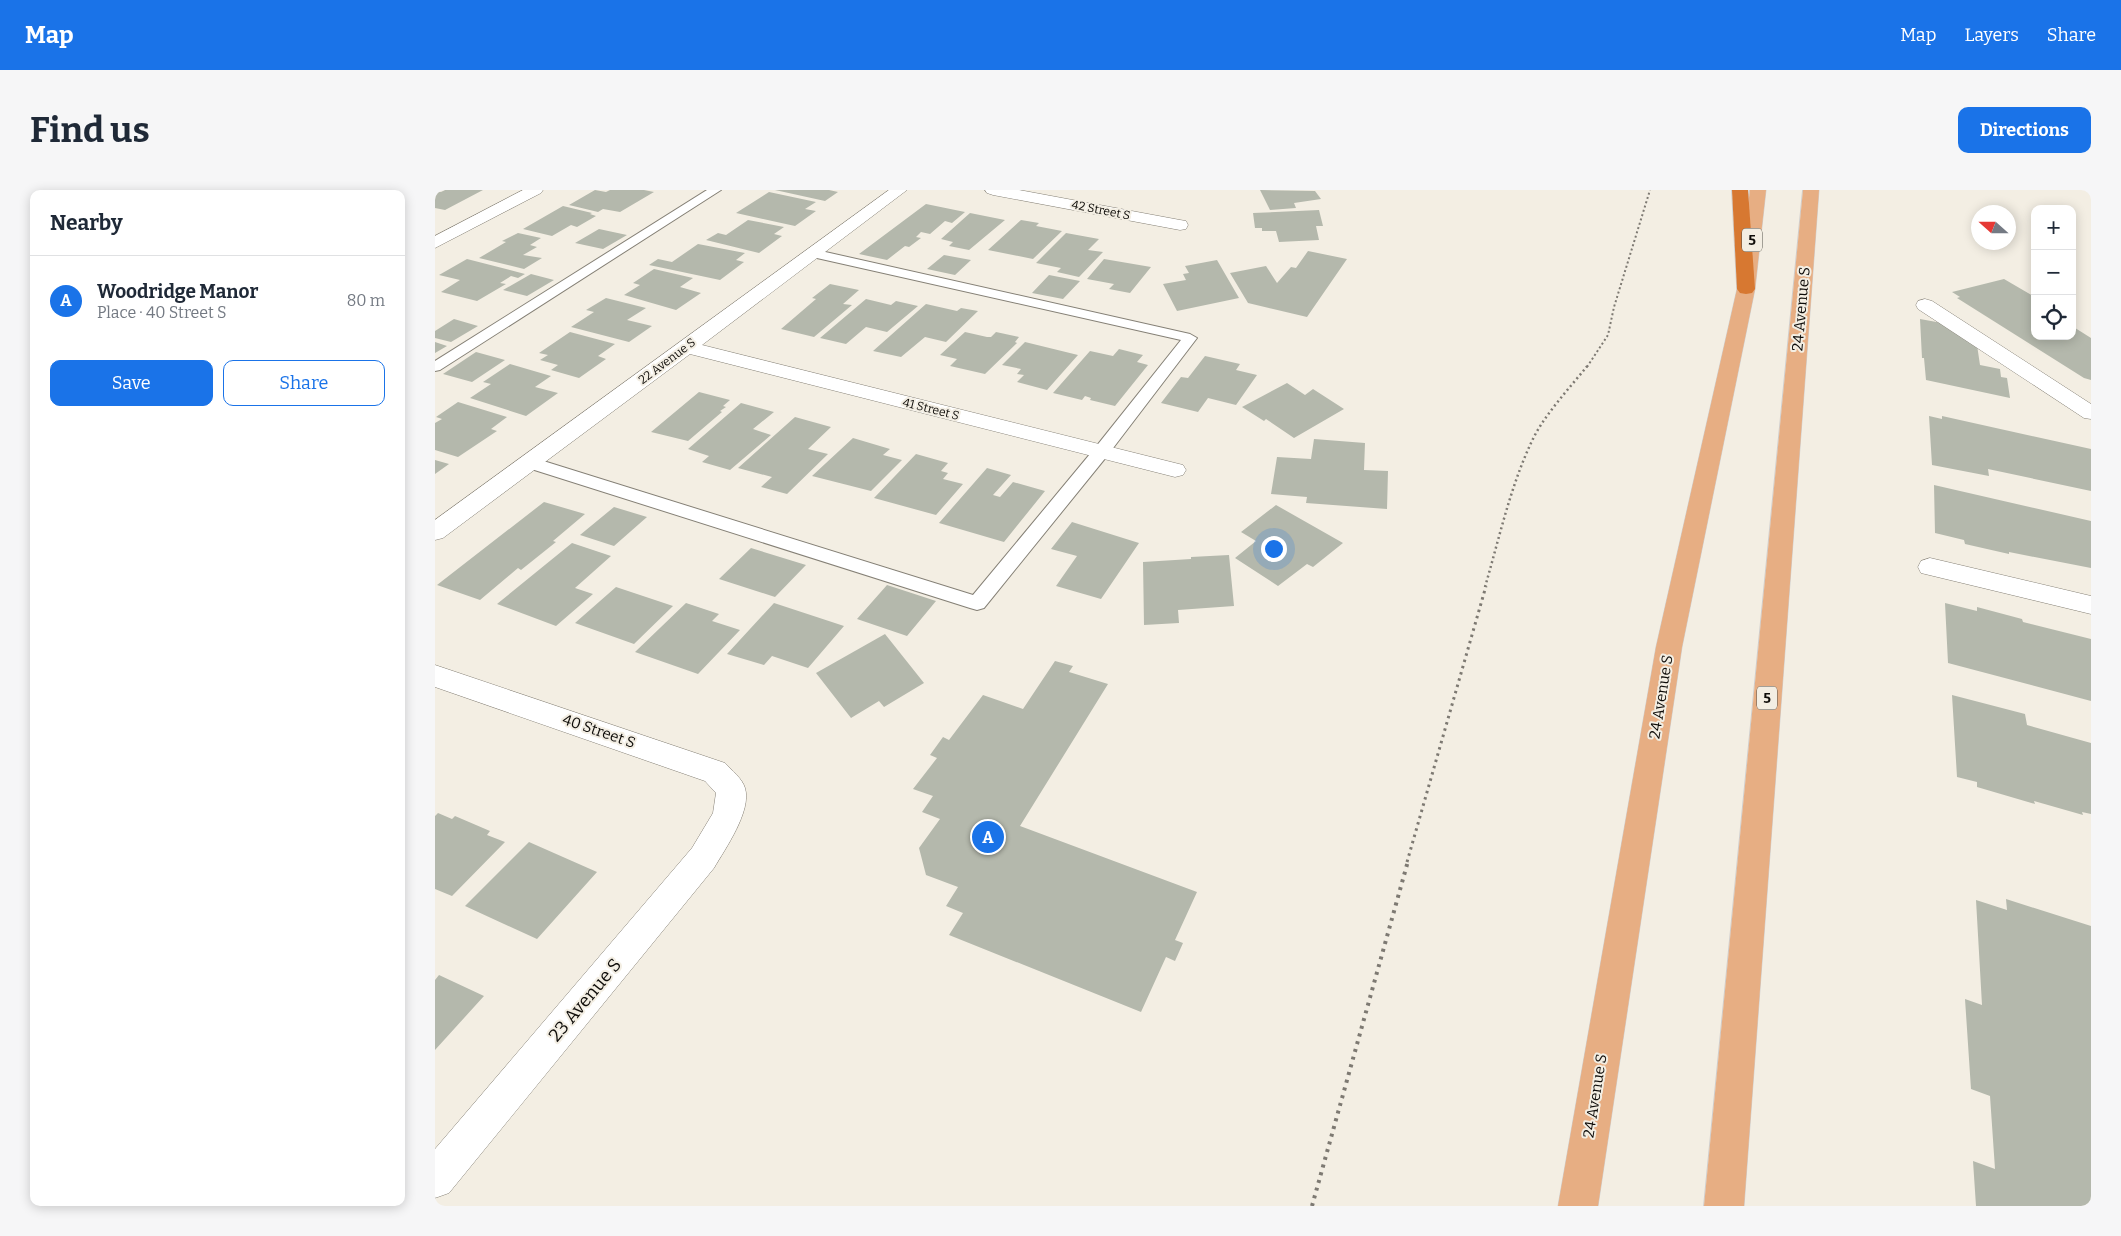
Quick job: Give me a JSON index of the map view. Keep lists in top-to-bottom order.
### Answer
{
  "streets": {
    "main road": ["5", "24 Avenue S"],
    "street": [
      "42 Street S",
      "22 Avenue S",
      "41 Street S",
      "40 Street S",
      "23 Avenue S"
    ]
  },
  "crossings": [
    ["22 Avenue S", "41 Street S"],
    ["40 Street S", "23 Avenue S"]
  ],
  "north": "left",
  "page": {
    "header": "Map",
    "nav": ["Map", "Layers", "Share"],
    "buttons": [
      "Directions",
      ["Save", "Share"]
    ],
    "title": "Find us",
    "heading": "Nearby",
    "map_buttons": ["+", "−"],
    "list": [
      {
        "mark": "A",
        "name": "Woodridge Manor",
        "note": "Place · 40 Street S",
        "value": "80 m"
      }
    ],
    "pins": "A"
  }
}
